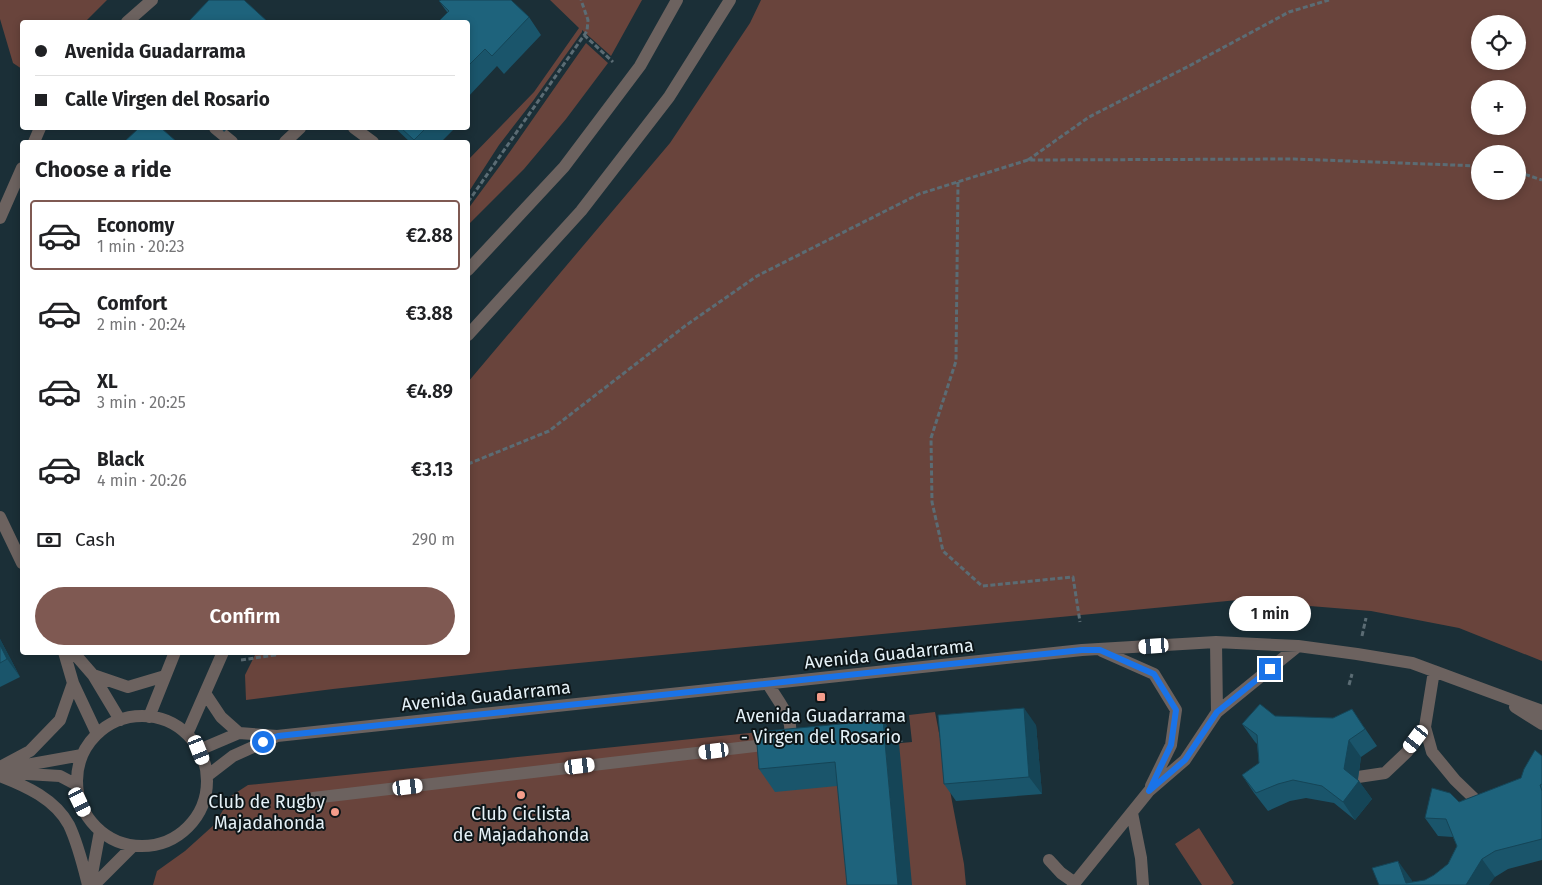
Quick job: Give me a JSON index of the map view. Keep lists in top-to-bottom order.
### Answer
{
  "streets": {
    "street": ["Avenida Guadarrama"]
  },
  "places": {
    "transit": ["Avenida Guadarrama - Virgen del Rosario"],
    "other": ["Club Ciclista de Majadahonda", "Club de Rugby Majadahonda"]
  },
  "page": {
    "map_buttons": ["+", "−"],
    "banner": ["Avenida Guadarrama", "Calle Virgen del Rosario"],
    "heading": "Choose a ride",
    "list": [
      {
        "name": "Economy",
        "note": "1 min · 20:23",
        "value": "€2.88"
      },
      {
        "name": "Comfort",
        "note": "2 min · 20:24",
        "value": "€3.88"
      },
      {
        "name": "XL",
        "note": "3 min · 20:25",
        "value": "€4.89"
      },
      {
        "name": "Black",
        "note": "4 min · 20:26",
        "value": "€3.13"
      }
    ],
    "pay": ["Cash", "290 m"],
    "buttons": "Confirm",
    "bubble": "1 min"
  }
}
